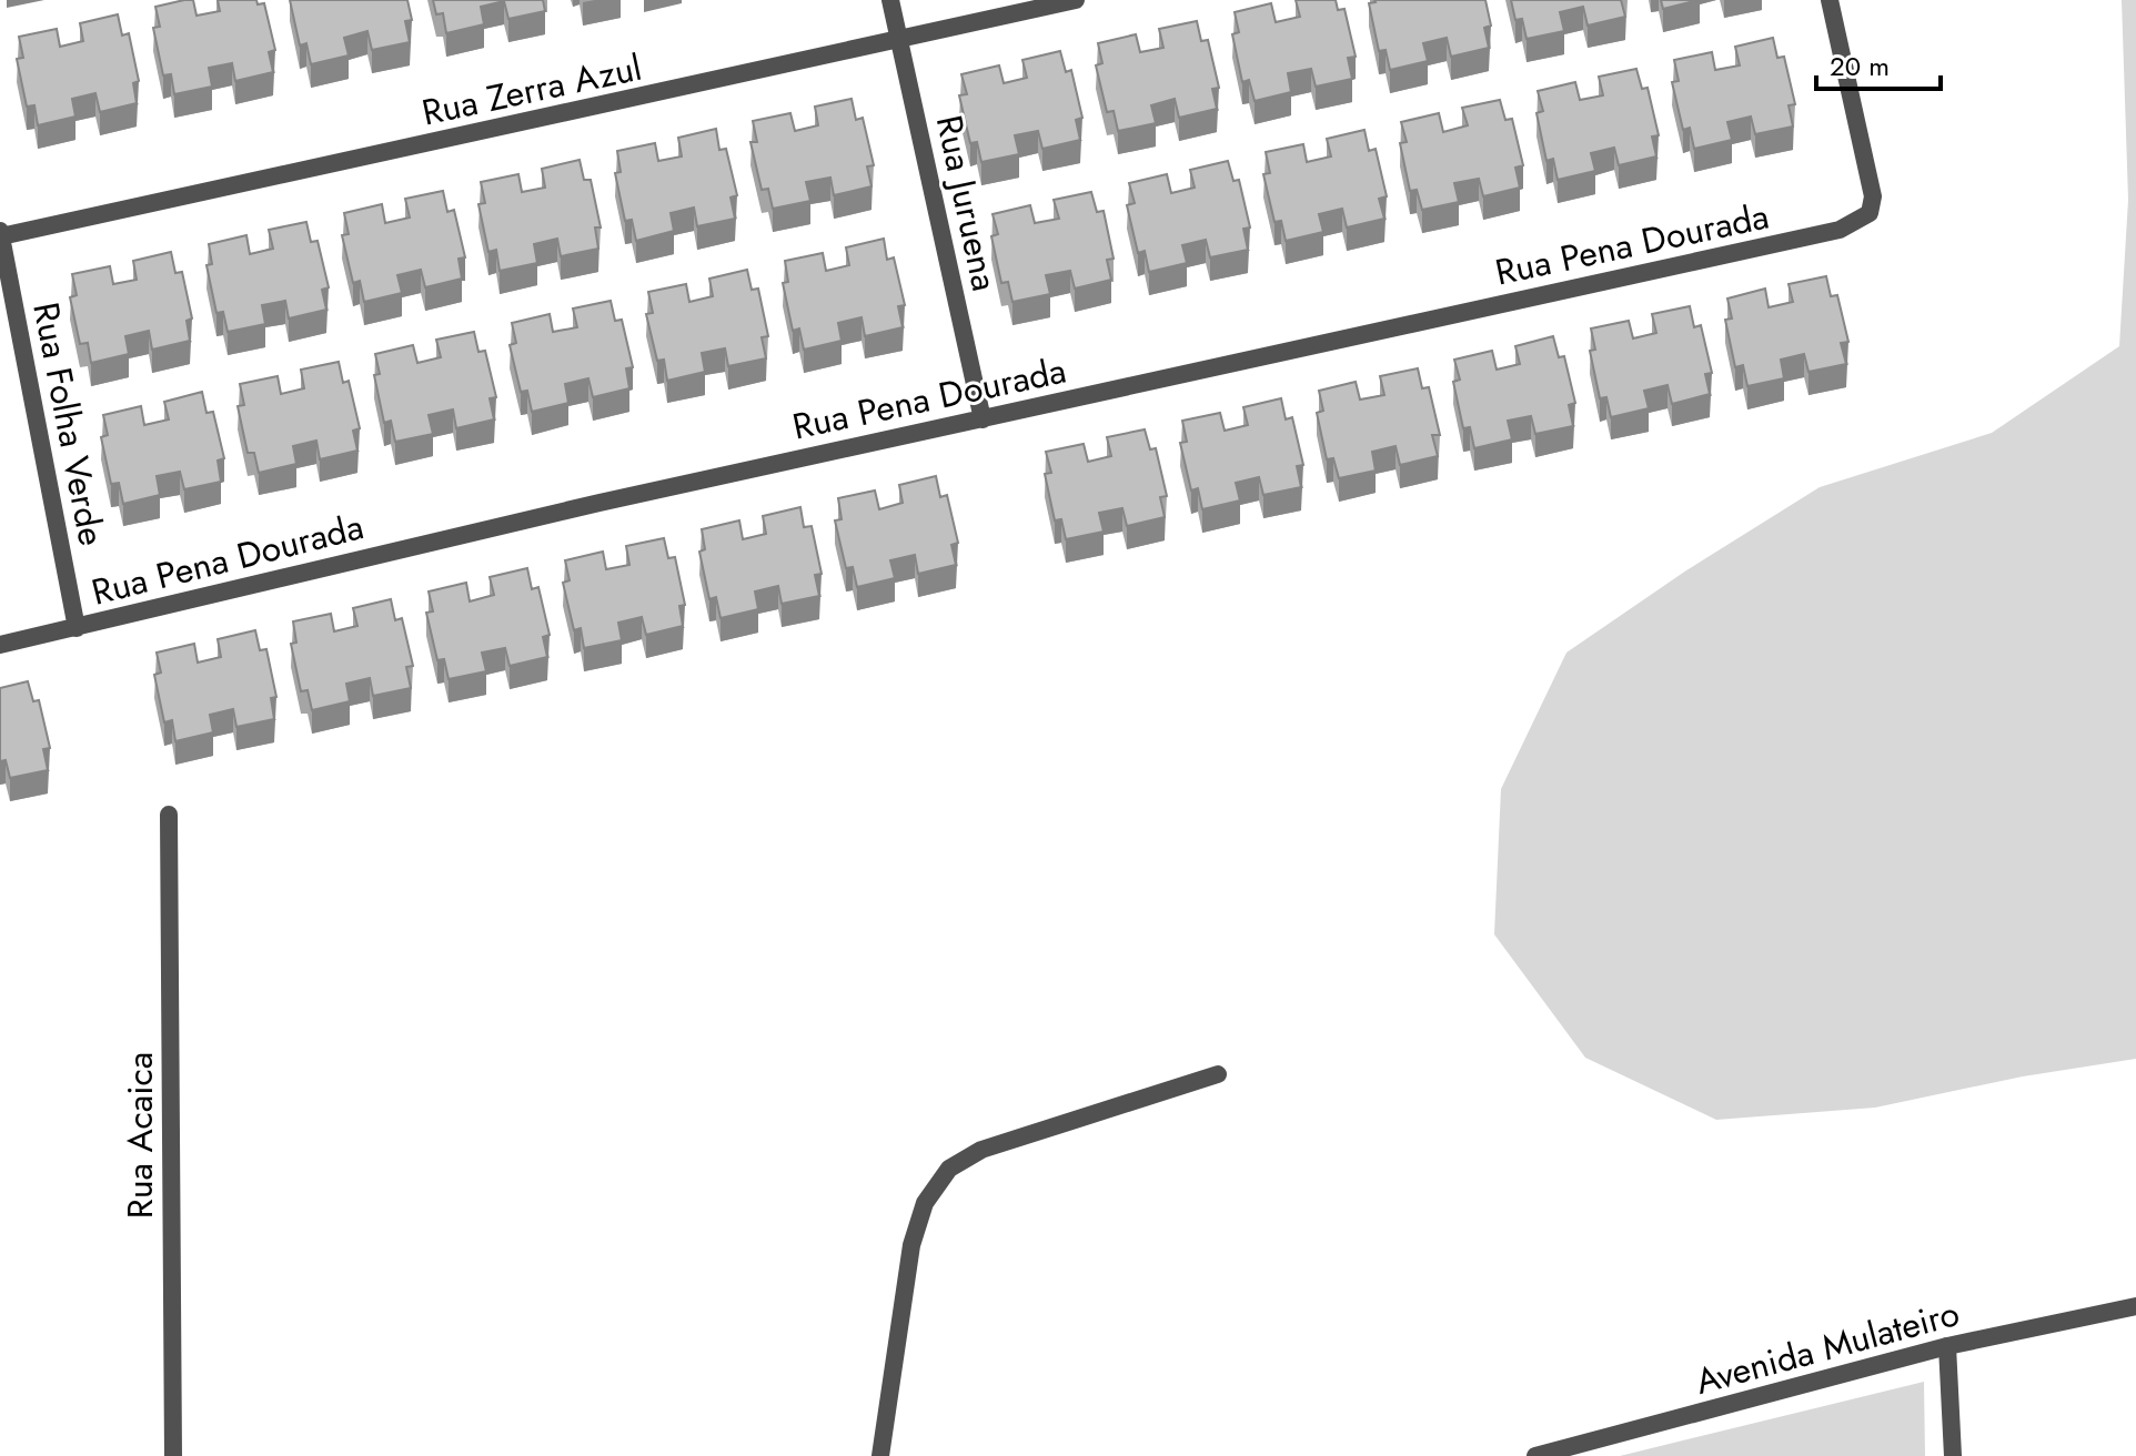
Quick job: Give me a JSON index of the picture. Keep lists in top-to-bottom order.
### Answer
{
  "streets": {
    "street": [
      "Rua Zerra Azul",
      "Rua Juruena",
      "Rua Pena Dourada",
      "Rua Folha Verde",
      "Rua Acaica",
      "Avenida Mulateiro"
    ]
  },
  "crossings": [
    ["Rua Zerra Azul", "Rua Juruena"],
    ["Rua Zerra Azul", "Rua Folha Verde"],
    ["Rua Juruena", "Rua Pena Dourada"],
    ["Rua Pena Dourada", "Rua Folha Verde"]
  ],
  "scale_bar": "20 m"
}
